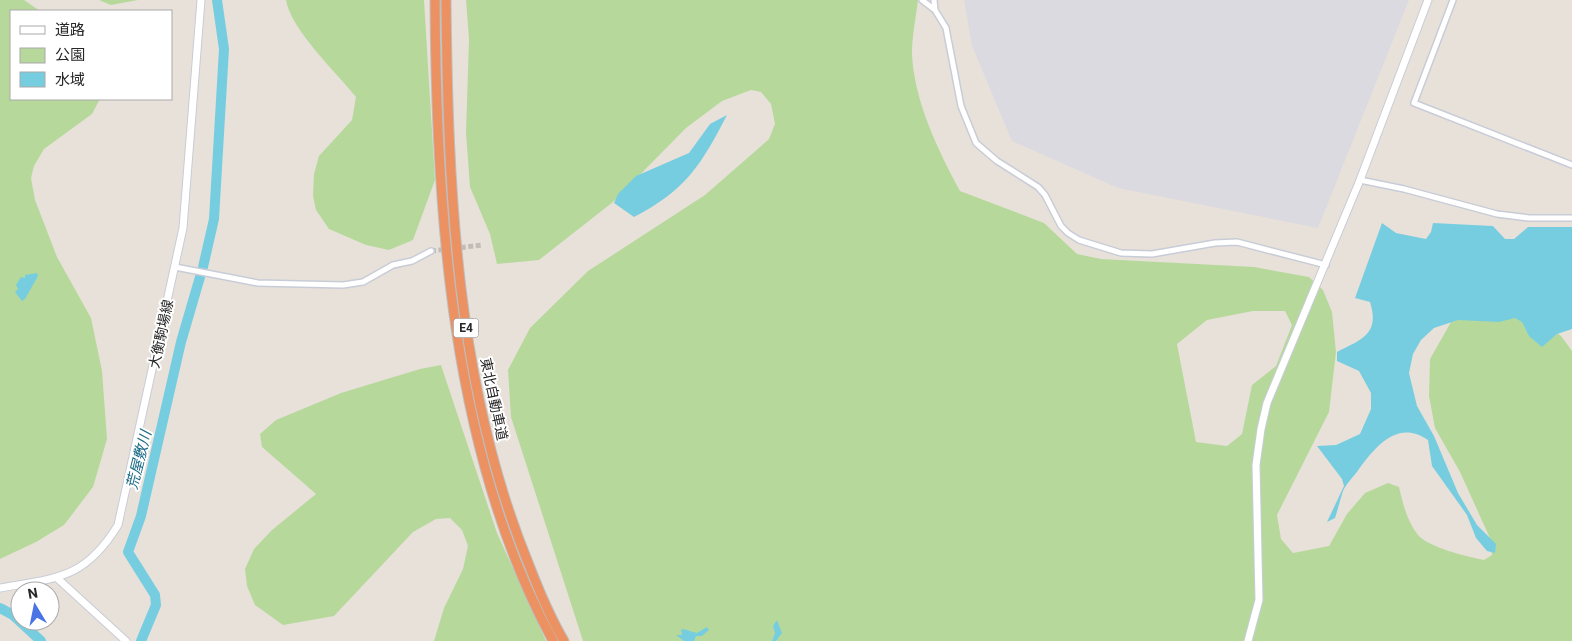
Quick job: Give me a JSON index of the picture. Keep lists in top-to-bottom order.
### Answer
{
  "streets": {
    "highway": ["E4", "東北自動車道"],
    "street": ["大衡駒場線"]
  },
  "water": ["荒屋敷川"],
  "legend": ["道路", "公園", "水域"],
  "north": "top"
}
